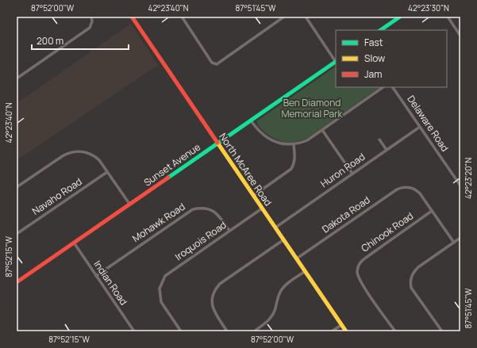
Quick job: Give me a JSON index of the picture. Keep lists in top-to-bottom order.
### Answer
{
  "streets": {
    "street": [
      "Delaware Road",
      "Sunset Avenue",
      "North McAree Road",
      "Huron Road",
      "Navaho Road",
      "Dakota Road",
      "Mohawk Road",
      "Chinook Road",
      "Iroquois Road",
      "Indian Road"
    ]
  },
  "crossings": [
    ["Delaware Road", "Huron Road"],
    ["Sunset Avenue", "North McAree Road"],
    ["Sunset Avenue", "Indian Road"],
    ["North McAree Road", "Huron Road"],
    ["North McAree Road", "Dakota Road"],
    ["North McAree Road", "Iroquois Road"],
    ["Dakota Road", "Chinook Road"],
    ["Mohawk Road", "Iroquois Road"],
    ["Mohawk Road", "Indian Road"]
  ],
  "parks": ["Ben Diamond Memorial Park"],
  "legend": ["Fast", "Slow", "Jam"],
  "scale_bar": "200 m",
  "coordinates": [
    "87°52'00\"W",
    "42°23'40\"N",
    "87°51'45\"W",
    "42°23'30\"N",
    "42°23'20\"N",
    "87°52'15\"W"
  ]
}
